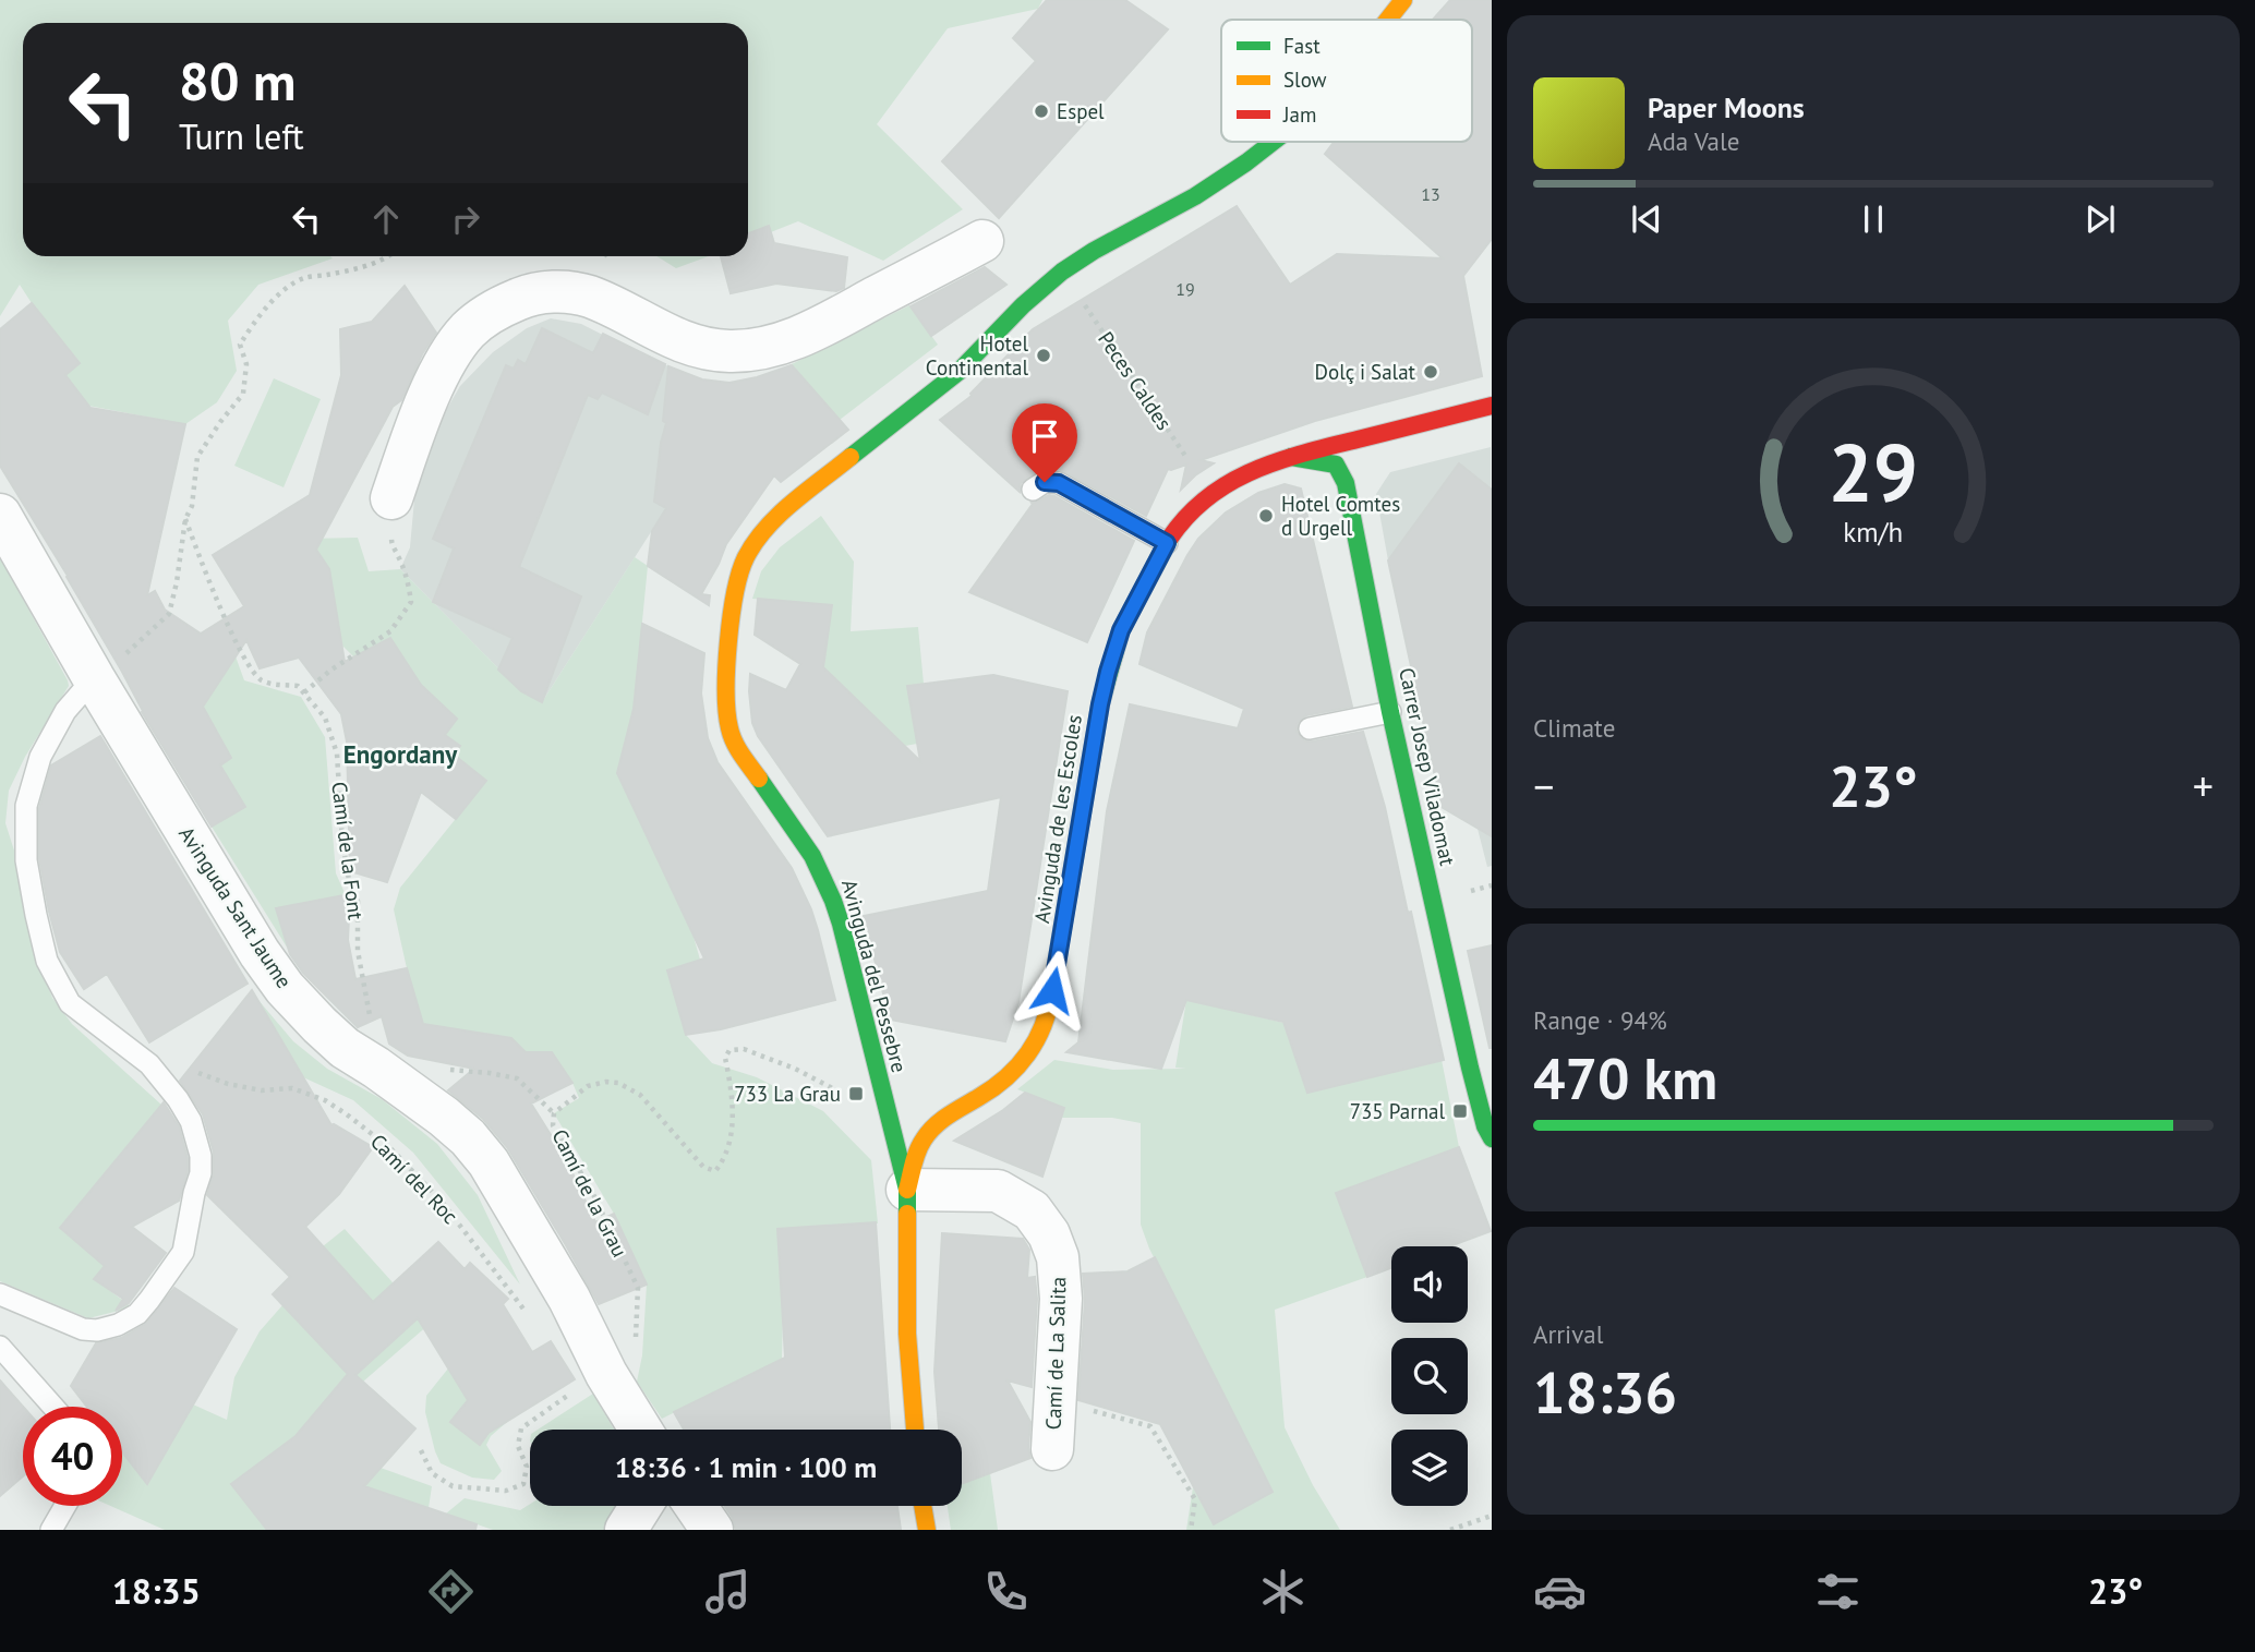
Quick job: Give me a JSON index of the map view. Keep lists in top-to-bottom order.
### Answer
{
  "streets": {
    "street": [
      "Carrer Josep Viladomat",
      "Avinguda de les Escoles",
      "Avinguda Sant Jaume",
      "Avinguda del Pessebre",
      "Camí de La Salita"
    ],
    "path": [
      "Peces Caldes",
      "Camí de la Font",
      "Camí del Roc",
      "Camí de la Grau"
    ]
  },
  "crossings": [
    ["Carrer Josep Viladomat", "Avinguda de les Escoles"],
    ["Avinguda de les Escoles", "Avinguda del Pessebre"],
    ["Avinguda de les Escoles", "Camí de La Salita"],
    ["Avinguda Sant Jaume", "Camí de la Grau"],
    ["Avinguda del Pessebre", "Camí de La Salita"]
  ],
  "districts": ["Engordany"],
  "places": {
    "other": [
      "Espel",
      "Hotel Continental",
      "Dolç i Salat",
      "Hotel Comtes d Urgell"
    ],
    "transit": ["733 La Grau", "735 Parnal"]
  },
  "house_numbers": ["13", "19"],
  "legend": ["Fast", "Slow", "Jam"],
  "page": {
    "turn": ["80 m", "Turn left"],
    "song": ["Paper Moons", "Ada Vale"],
    "tile": [
      "Climate",
      ["Range · 94%", "470 km"],
      ["Arrival", "18:36"]
    ],
    "heat": ["−", "23°", "+"],
    "limit": "40",
    "trip": "18:36 · 1 min · 100 m",
    "tabs": ["18:35", "23°"],
    "gauge": ["29", "km/h"]
  }
}
